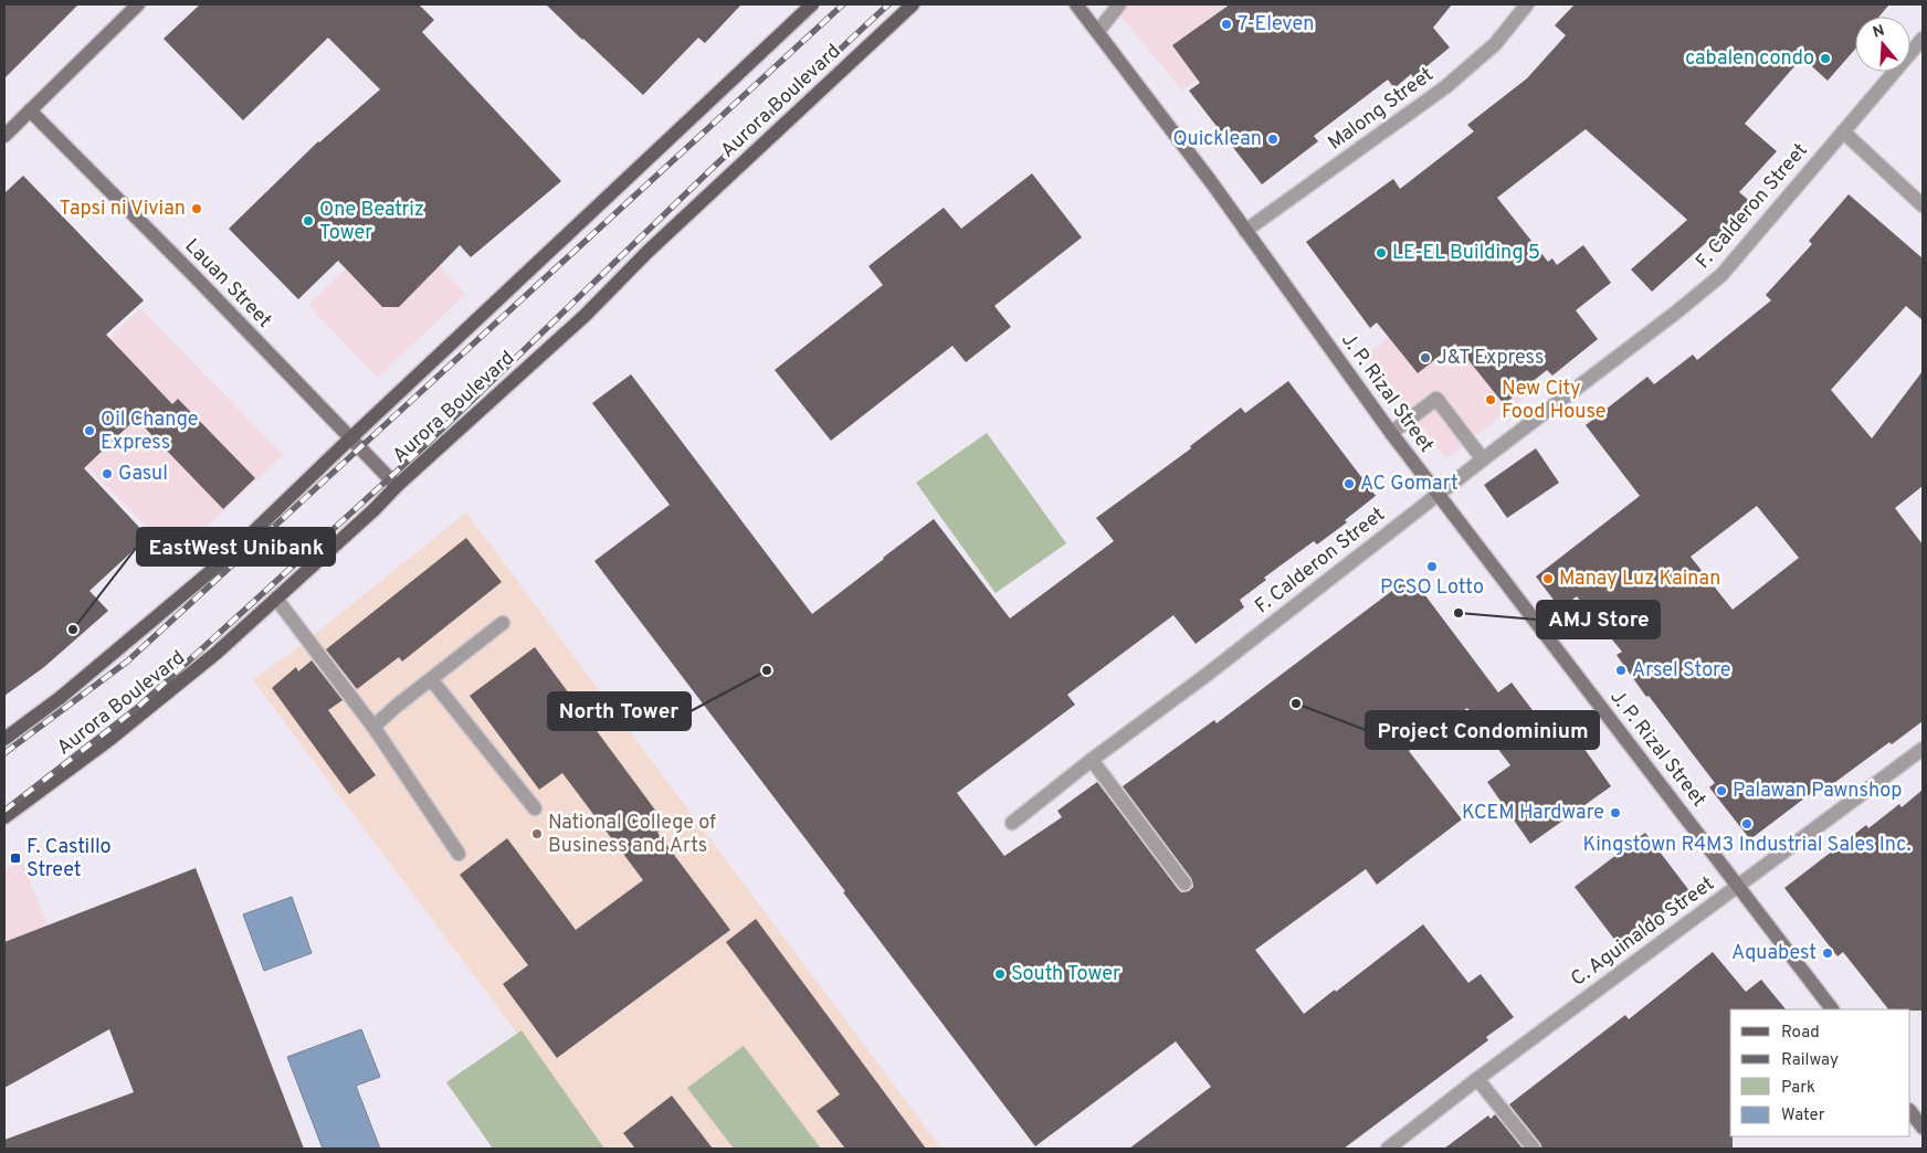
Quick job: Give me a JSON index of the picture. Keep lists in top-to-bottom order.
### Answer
{
  "streets": {
    "main road": ["Aurora Boulevard"],
    "street": [
      "Malong Street",
      "F. Calderon Street",
      "Lauan Street",
      "J. P. Rizal Street",
      "C. Aguinaldo Street"
    ]
  },
  "crossings": [
    ["Aurora Boulevard", "Lauan Street"],
    ["Malong Street", "J. P. Rizal Street"],
    ["F. Calderon Street", "J. P. Rizal Street"],
    ["J. P. Rizal Street", "C. Aguinaldo Street"]
  ],
  "places": {
    "other": [
      "7-Eleven",
      "cabalen condo",
      "Quicklean",
      "Tapsi ni Vivian",
      "One Beatriz Tower",
      "LE-EL Building 5",
      "J&T Express",
      "New City Food House",
      "Oil Change Express",
      "Gasul",
      "AC Gomart",
      "PCSO Lotto",
      "Manay Luz Kainan",
      "AMJ Store",
      "EastWest Unibank",
      "North Tower",
      "Arsel Store",
      "Project Condominium",
      "Palawan Pawnshop",
      "KCEM Hardware",
      "Kingstown R4M3 Industrial Sales Inc.",
      "National College of Business and Arts",
      "Aquabest",
      "South Tower"
    ],
    "transit": ["F. Castillo Street"]
  },
  "legend": [
    "Road",
    "Railway",
    "Park",
    "Water"
  ],
  "north": "top"
}
